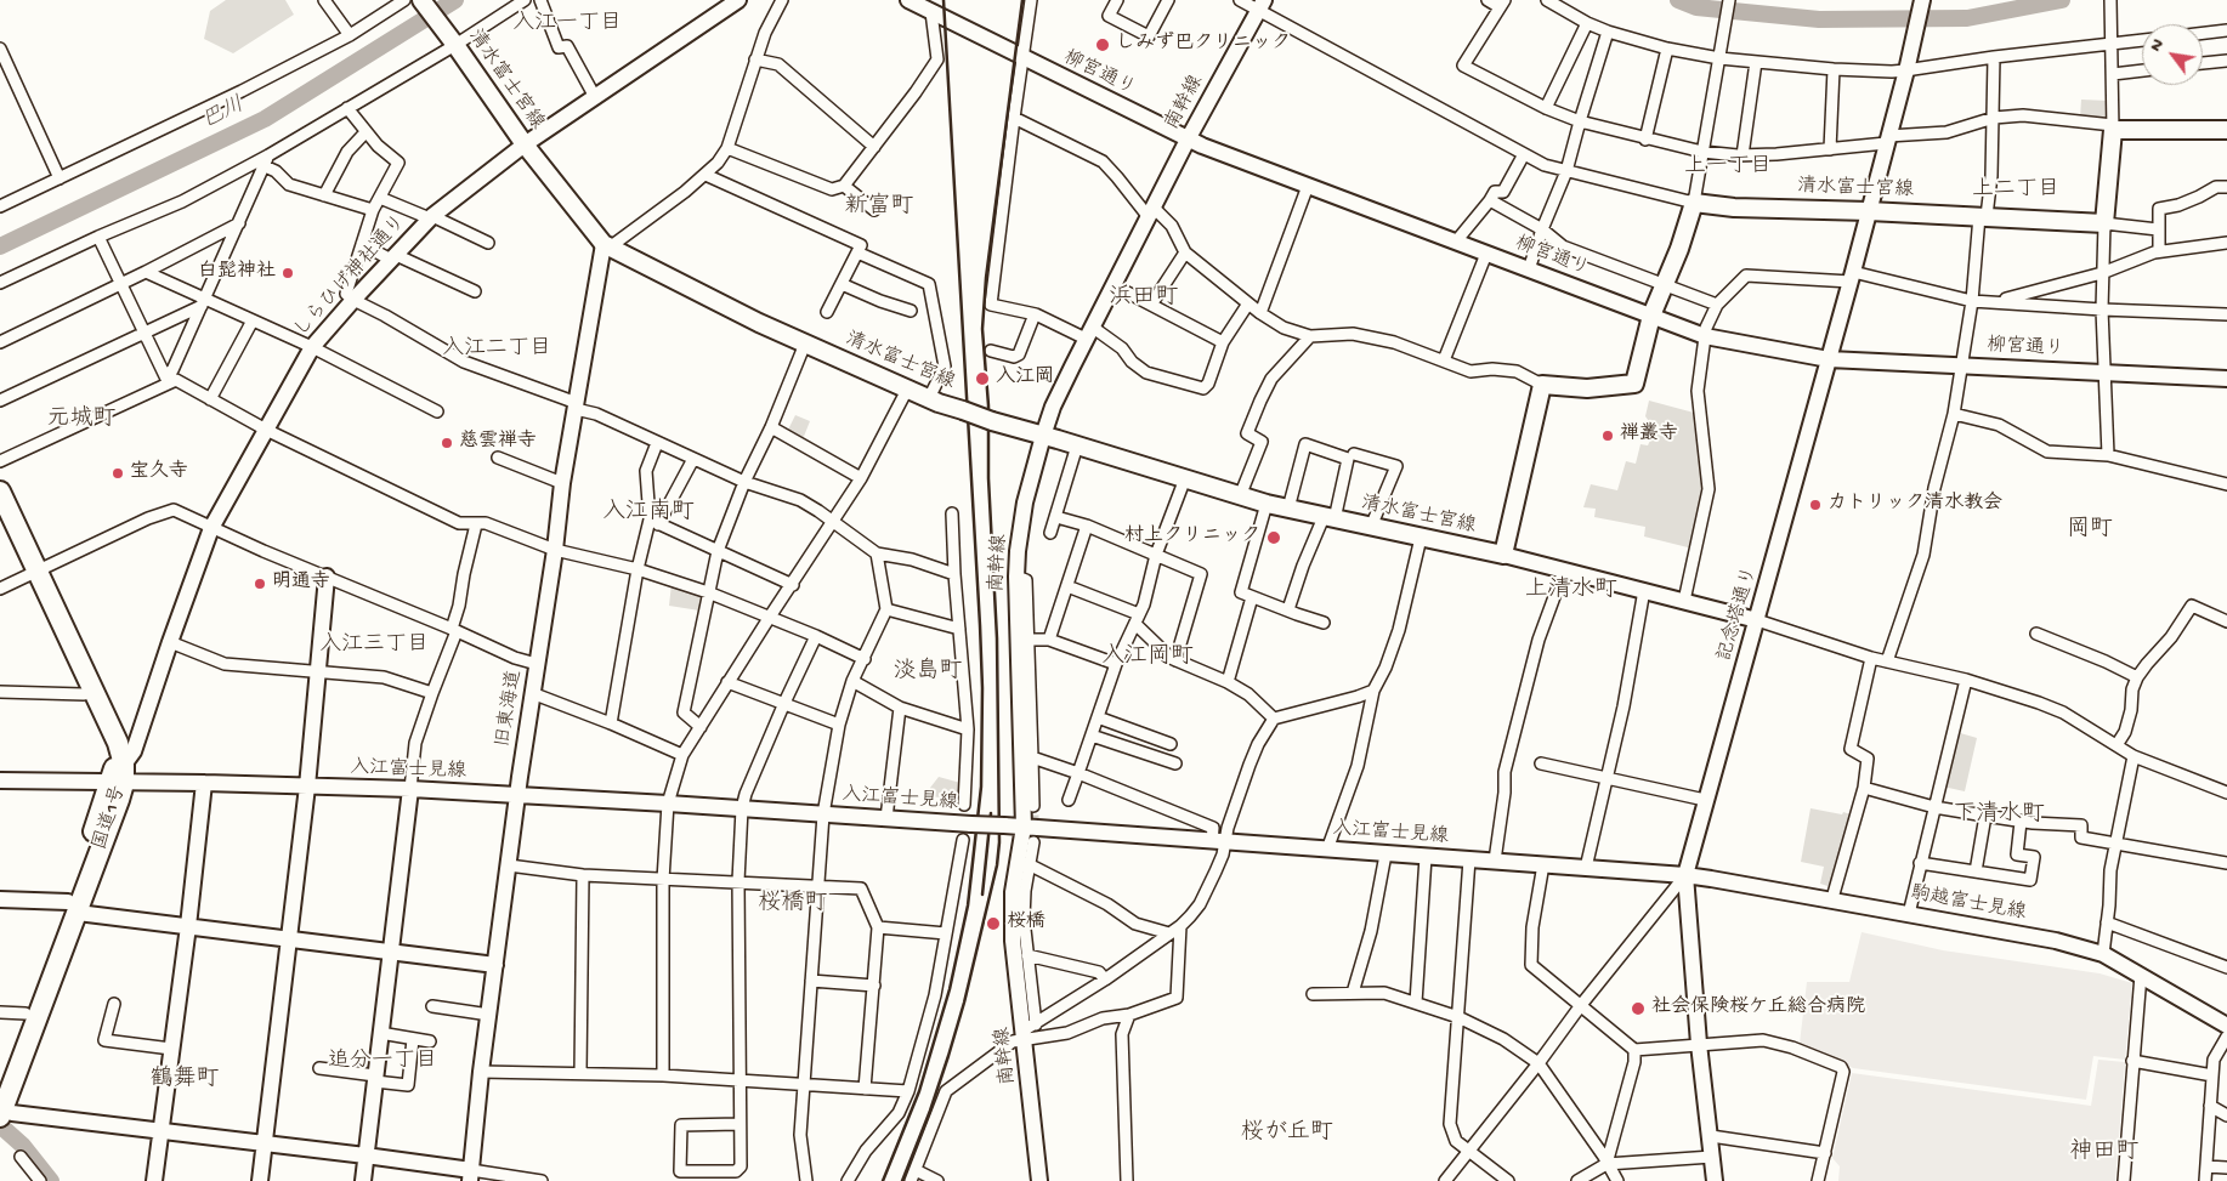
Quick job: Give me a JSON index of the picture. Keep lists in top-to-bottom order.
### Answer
{
  "streets": {
    "highway": ["国道1号"],
    "main road": ["清水富士宮線"],
    "street": [
      "柳宮通り",
      "南幹線",
      "しらひげ神社通り",
      "記念塔通り",
      "旧東海道",
      "入江富士見線",
      "駒越富士見線"
    ]
  },
  "crossings": [
    ["柳宮通り", "南幹線"],
    ["柳宮通り", "記念塔通り"],
    ["清水富士宮線", "南幹線"],
    ["清水富士宮線", "しらひげ神社通り"],
    ["清水富士宮線", "記念塔通り"],
    ["清水富士宮線", "旧東海道"],
    ["南幹線", "入江富士見線"],
    ["しらひげ神社通り", "入江富士見線"],
    ["しらひげ神社通り", "国道1号"],
    ["記念塔通り", "入江富士見線"],
    ["記念塔通り", "駒越富士見線"],
    ["旧東海道", "入江富士見線"],
    ["入江富士見線", "国道1号"],
    ["入江富士見線", "駒越富士見線"]
  ],
  "districts": [
    "入江一丁目",
    "上一丁目",
    "上二丁目",
    "新富町",
    "浜田町",
    "入江二丁目",
    "元城町",
    "入江南町",
    "岡町",
    "上清水町",
    "入江三丁目",
    "入江岡町",
    "淡島町",
    "下清水町",
    "桜橋町",
    "追分一丁目",
    "鶴舞町",
    "桜が丘町",
    "神田町"
  ],
  "water": ["巴川"],
  "places": [
    "しみず巴クリニック",
    "白髭神社",
    "入江岡",
    "禅叢寺",
    "慈雲禅寺",
    "宝久寺",
    "カトリック清水教会",
    "村上クリニック",
    "明通寺",
    "桜橋",
    "社会保険桜ケ丘総合病院"
  ],
  "north": "top left"
}
